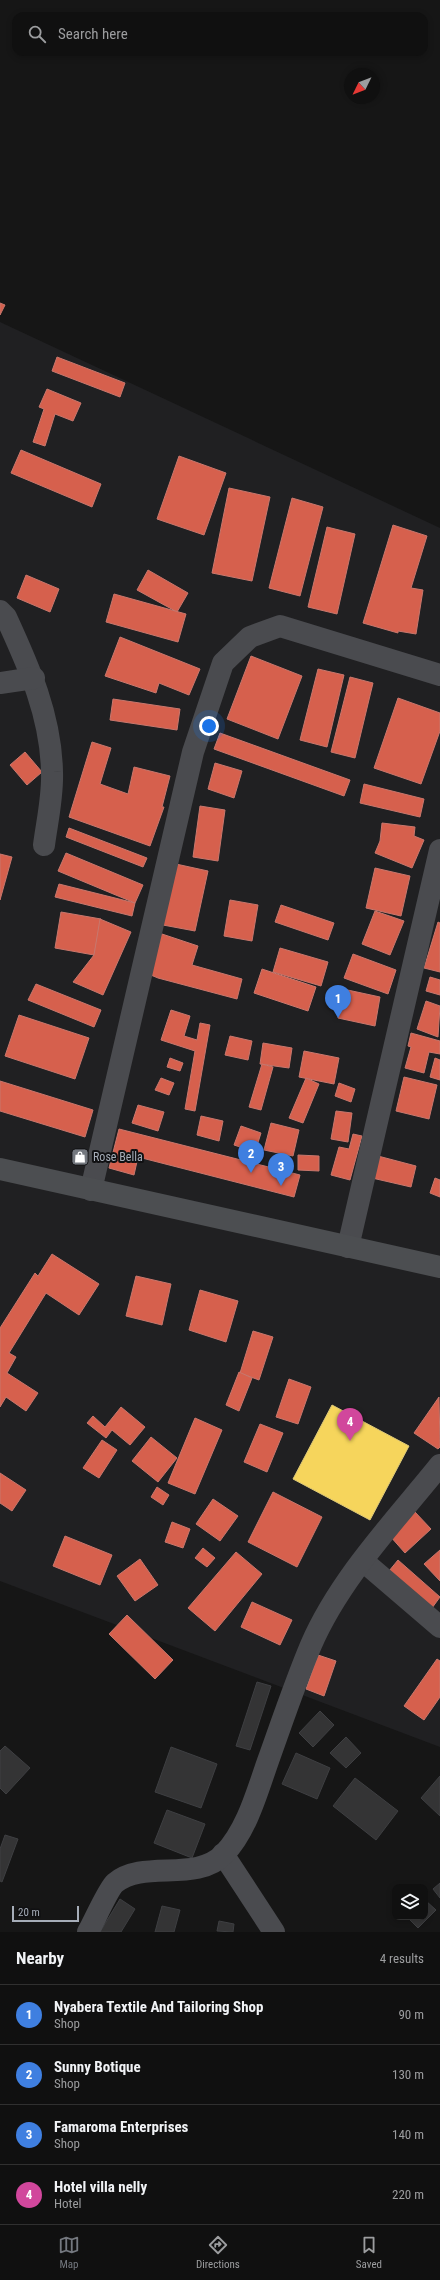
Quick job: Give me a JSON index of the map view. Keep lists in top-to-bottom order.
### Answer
{
  "places": {
    "shop": ["Rose Bella"]
  },
  "scale_bar": "20 m",
  "north": "bottom left",
  "page": {
    "search": "Search here",
    "pins": [
      "1",
      "2",
      "3",
      "4"
    ],
    "scale": "20 m",
    "heading": ["Nearby", "4 results"],
    "list": [
      {
        "mark": "1",
        "name": "Nyabera Textile And Tailoring Shop",
        "note": "Shop",
        "value": "90 m"
      },
      {
        "mark": "2",
        "name": "Sunny Botique",
        "note": "Shop",
        "value": "130 m"
      },
      {
        "mark": "3",
        "name": "Famaroma Enterprises",
        "note": "Shop",
        "value": "140 m"
      },
      {
        "mark": "4",
        "name": "Hotel villa nelly",
        "note": "Hotel",
        "value": "220 m"
      }
    ],
    "nav": ["Map", "Directions", "Saved"]
  }
}
